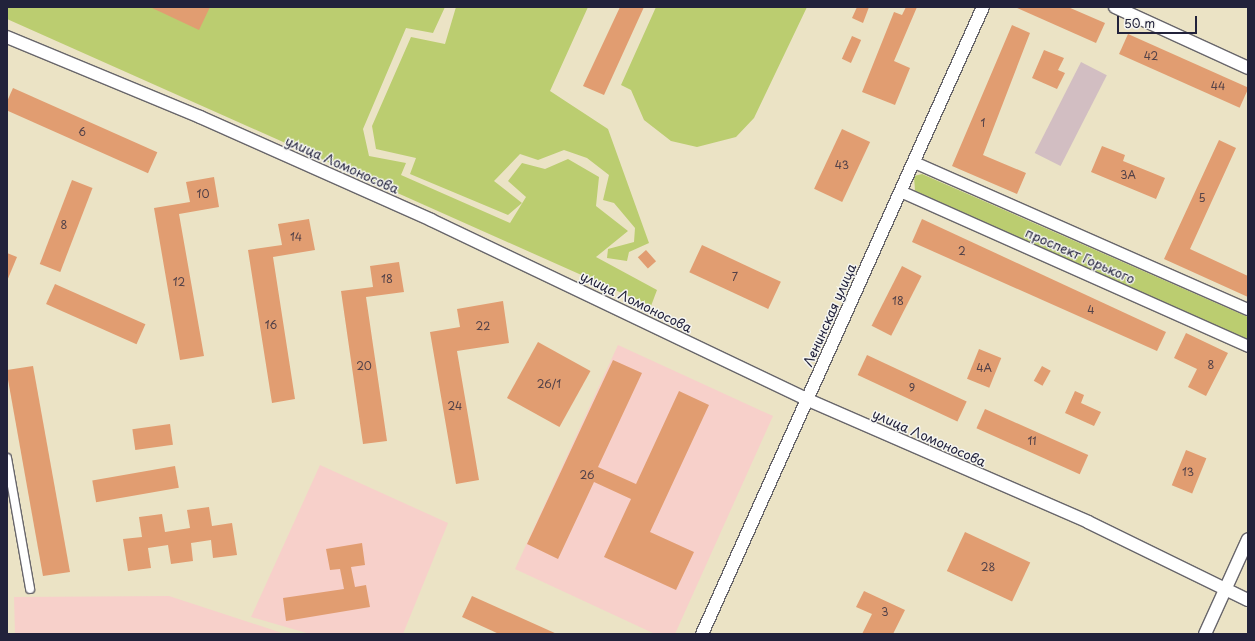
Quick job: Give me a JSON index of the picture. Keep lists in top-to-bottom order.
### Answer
{
  "streets": {
    "main road": ["улица Ломоносова", "Ленинская улица"],
    "street": ["проспект Горького"]
  },
  "crossings": [
    ["улица Ломоносова", "Ленинская улица"],
    ["проспект Горького", "Ленинская улица"]
  ],
  "house_numbers": [
    "42",
    "44",
    "1",
    "6",
    "43",
    "3А",
    "10",
    "5",
    "8",
    "14",
    "2",
    "7",
    "18",
    "12",
    "18",
    "4",
    "16",
    "22",
    "8",
    "20",
    "4А",
    "26/1",
    "9",
    "24",
    "11",
    "13",
    "26",
    "28",
    "3"
  ],
  "scale_bar": "50 m"
}
